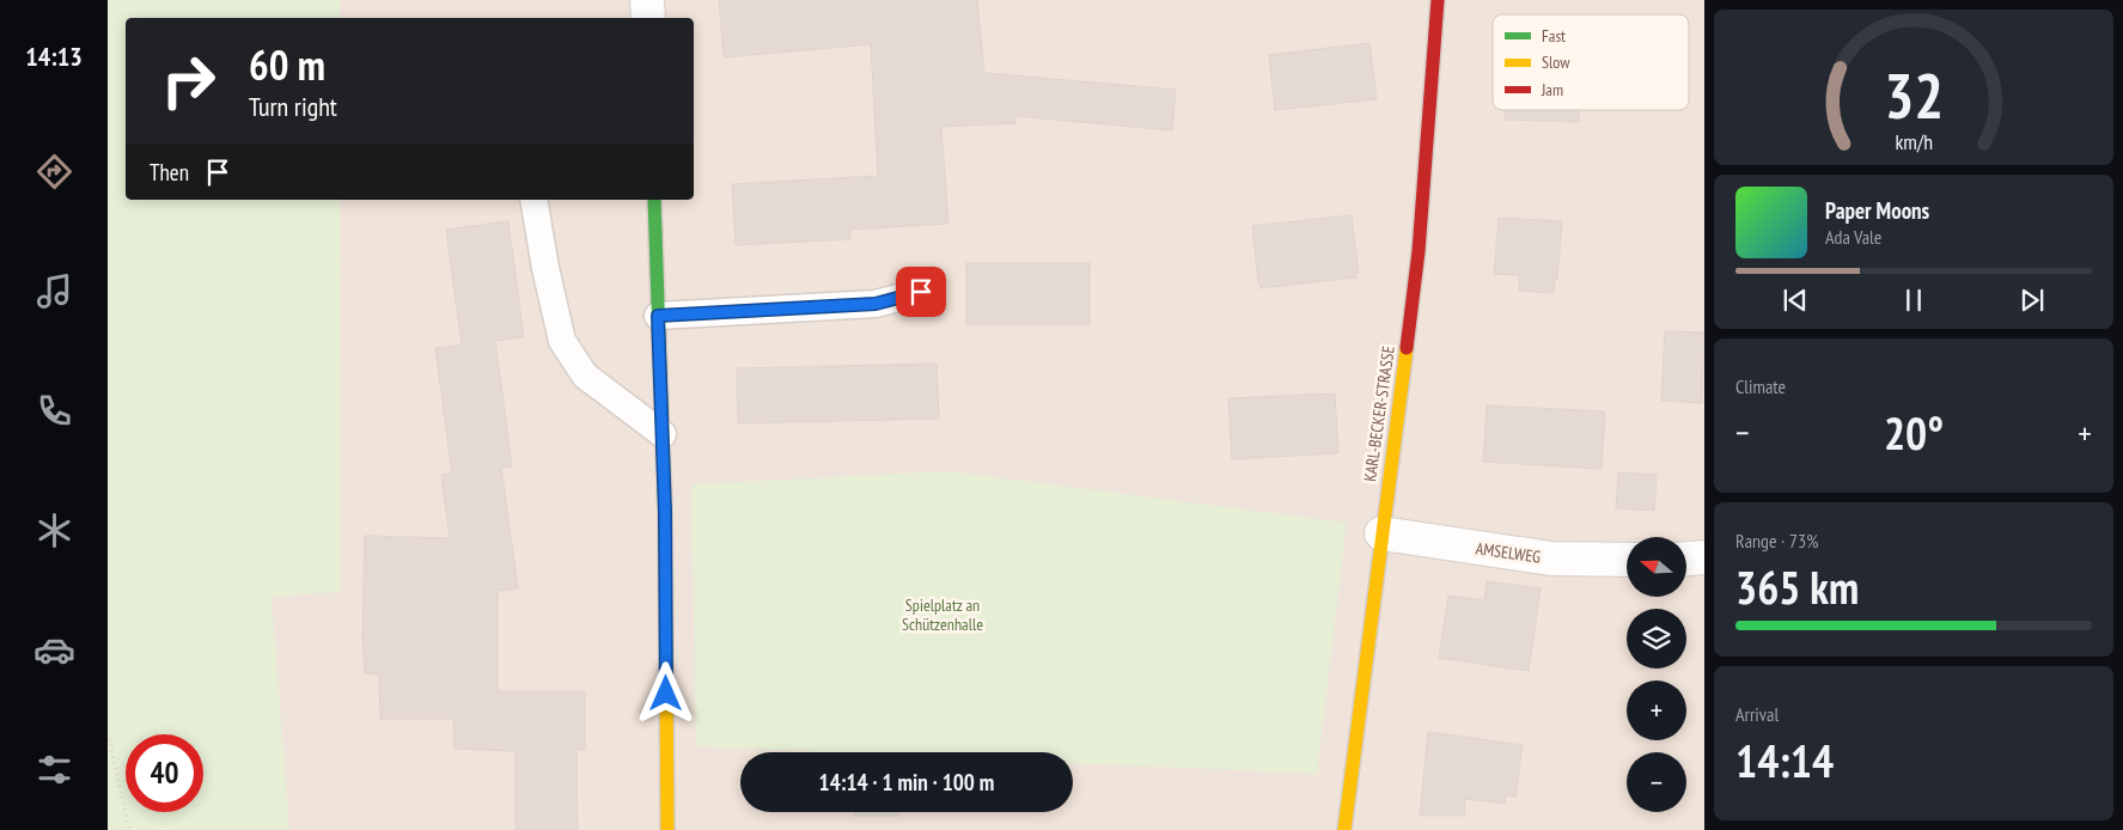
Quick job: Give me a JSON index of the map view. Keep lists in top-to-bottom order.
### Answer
{
  "streets": {
    "street": ["KARL-BECKER-STRASSE", "AMSELWEG"]
  },
  "crossings": [
    ["KARL-BECKER-STRASSE", "AMSELWEG"]
  ],
  "parks": ["Spielplatz an Schützenhalle"],
  "legend": ["Fast", "Slow", "Jam"],
  "north": "left",
  "page": {
    "tabs": "14:13",
    "turn": ["60 m", "Turn right"],
    "then": "Then",
    "song": ["Paper Moons", "Ada Vale"],
    "tile": [
      "Climate",
      ["Range · 73%", "365 km"],
      ["Arrival", "14:14"]
    ],
    "heat": ["−", "20°", "+"],
    "map_buttons": ["+", "−"],
    "limit": "40",
    "trip": "14:14 · 1 min · 100 m",
    "gauge": ["32", "km/h"]
  }
}
